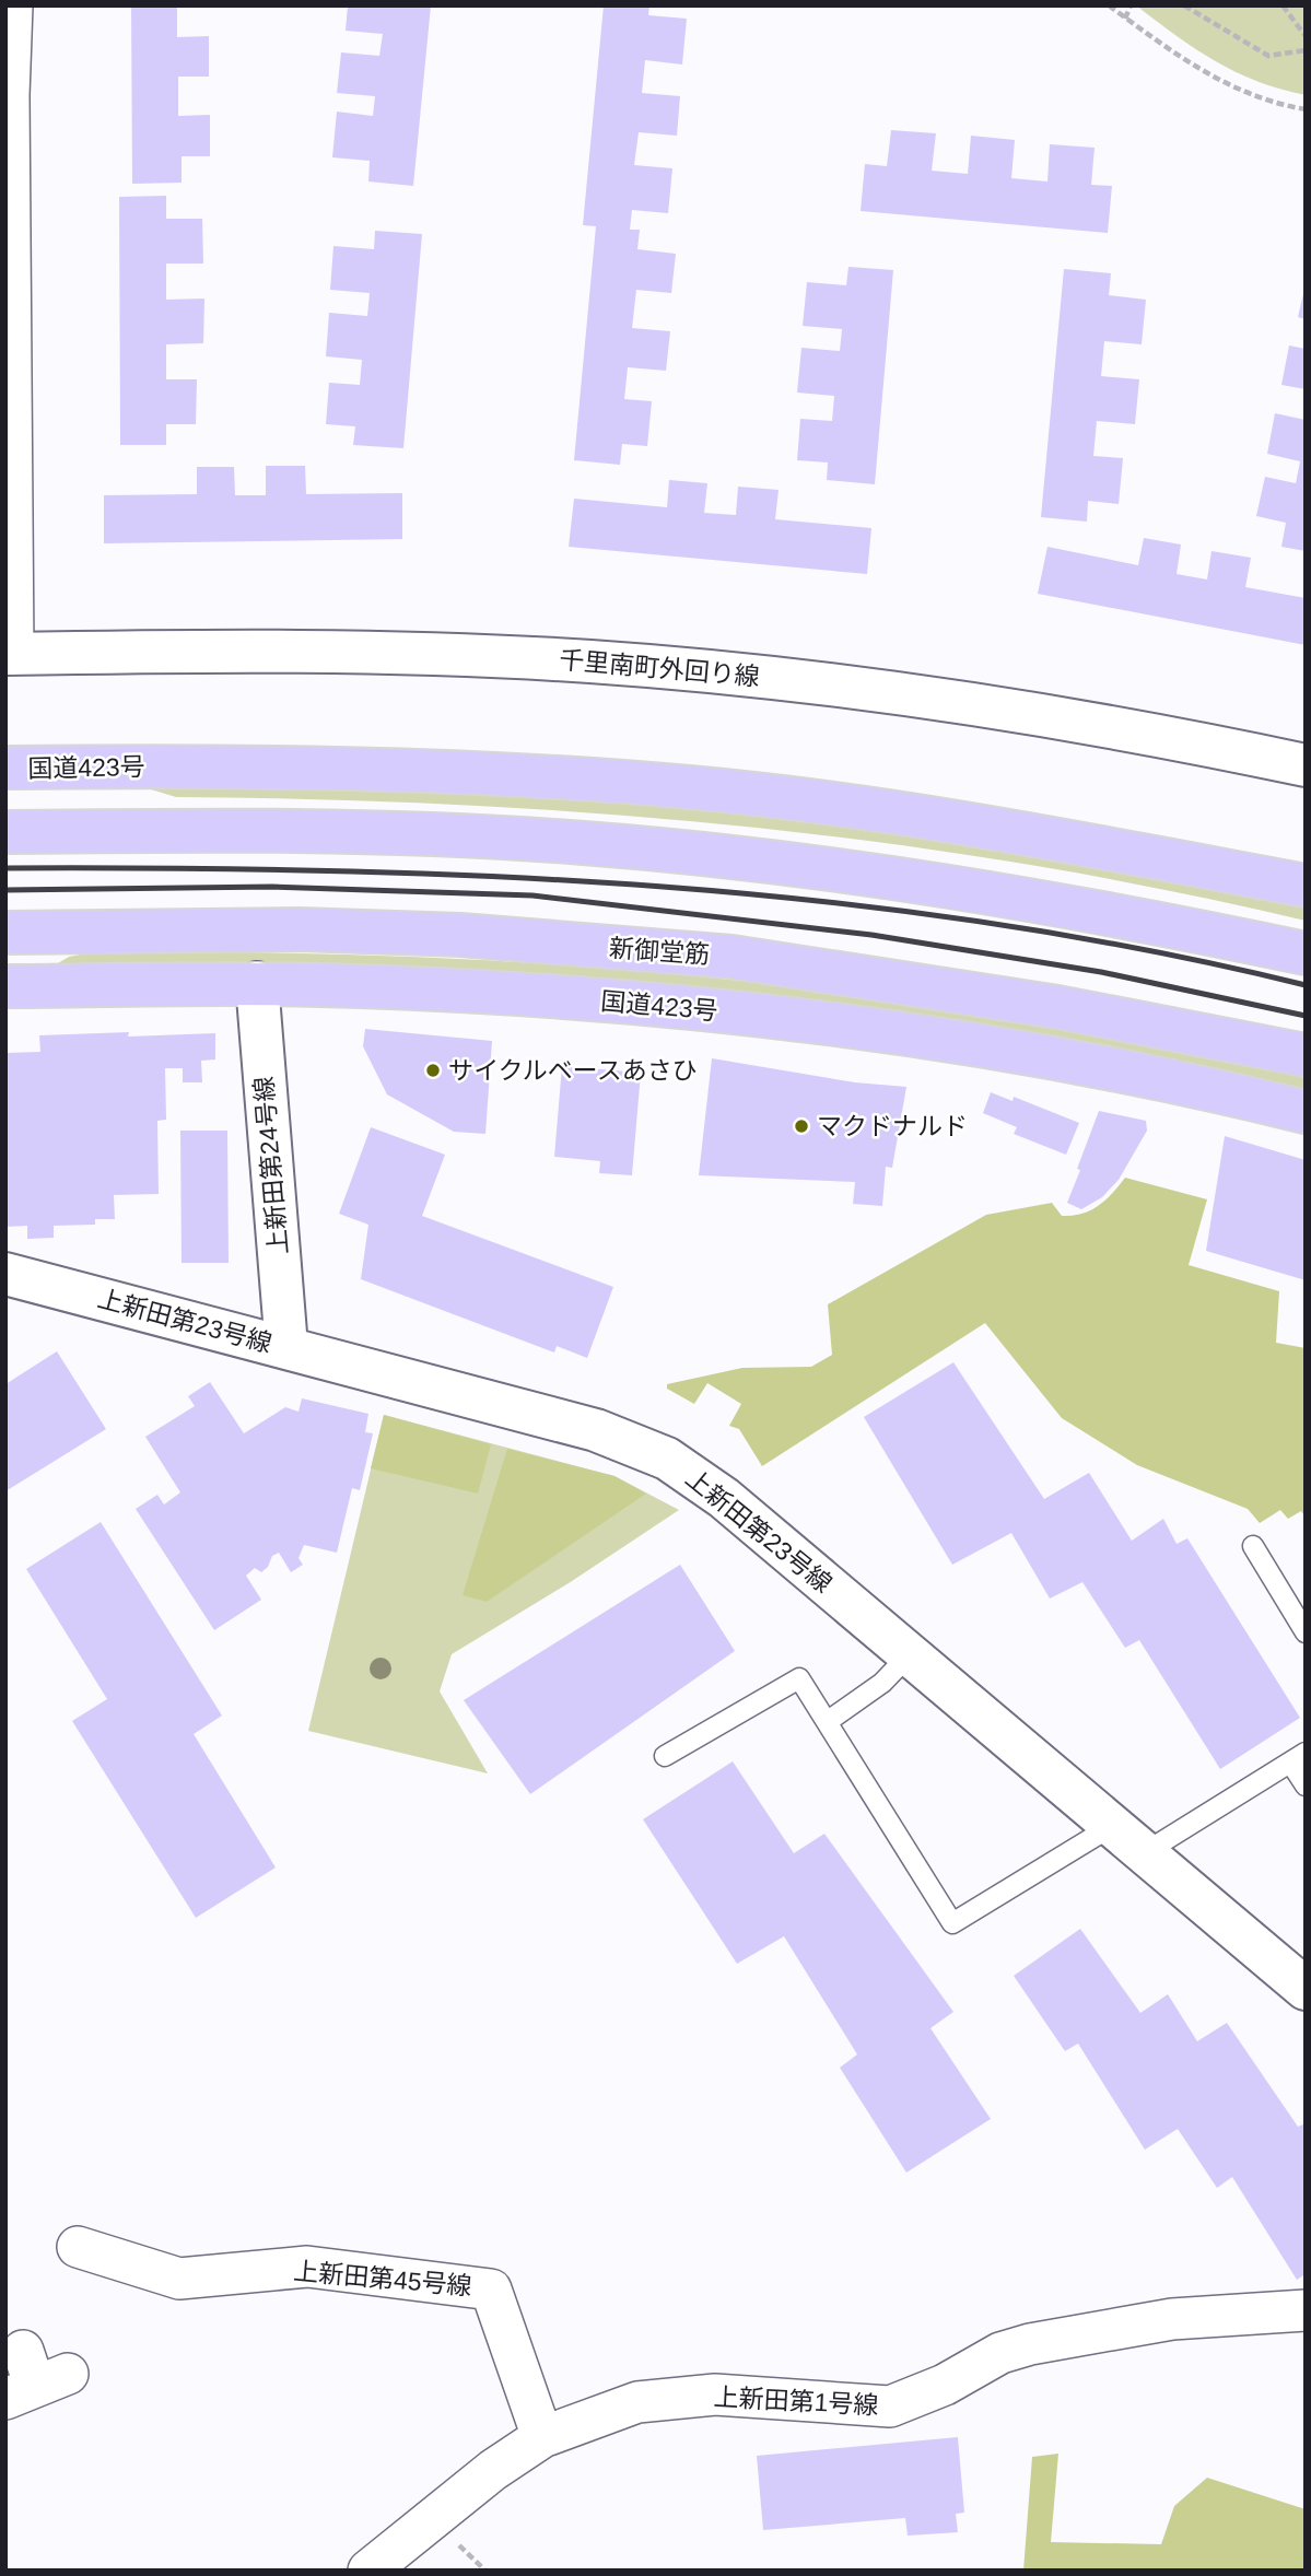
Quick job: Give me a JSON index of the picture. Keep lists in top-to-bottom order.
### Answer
{
  "streets": {
    "highway": ["国道423号", "新御堂筋"],
    "street": [
      "千里南町外回り線",
      "上新田第24号線",
      "上新田第23号線",
      "上新田第45号線",
      "上新田第1号線"
    ]
  },
  "crossings": [
    ["国道423号", "上新田第24号線"],
    ["上新田第24号線", "上新田第23号線"],
    ["上新田第45号線", "上新田第1号線"]
  ],
  "places": ["サイクルベースあさひ", "マクドナルド"]
}
